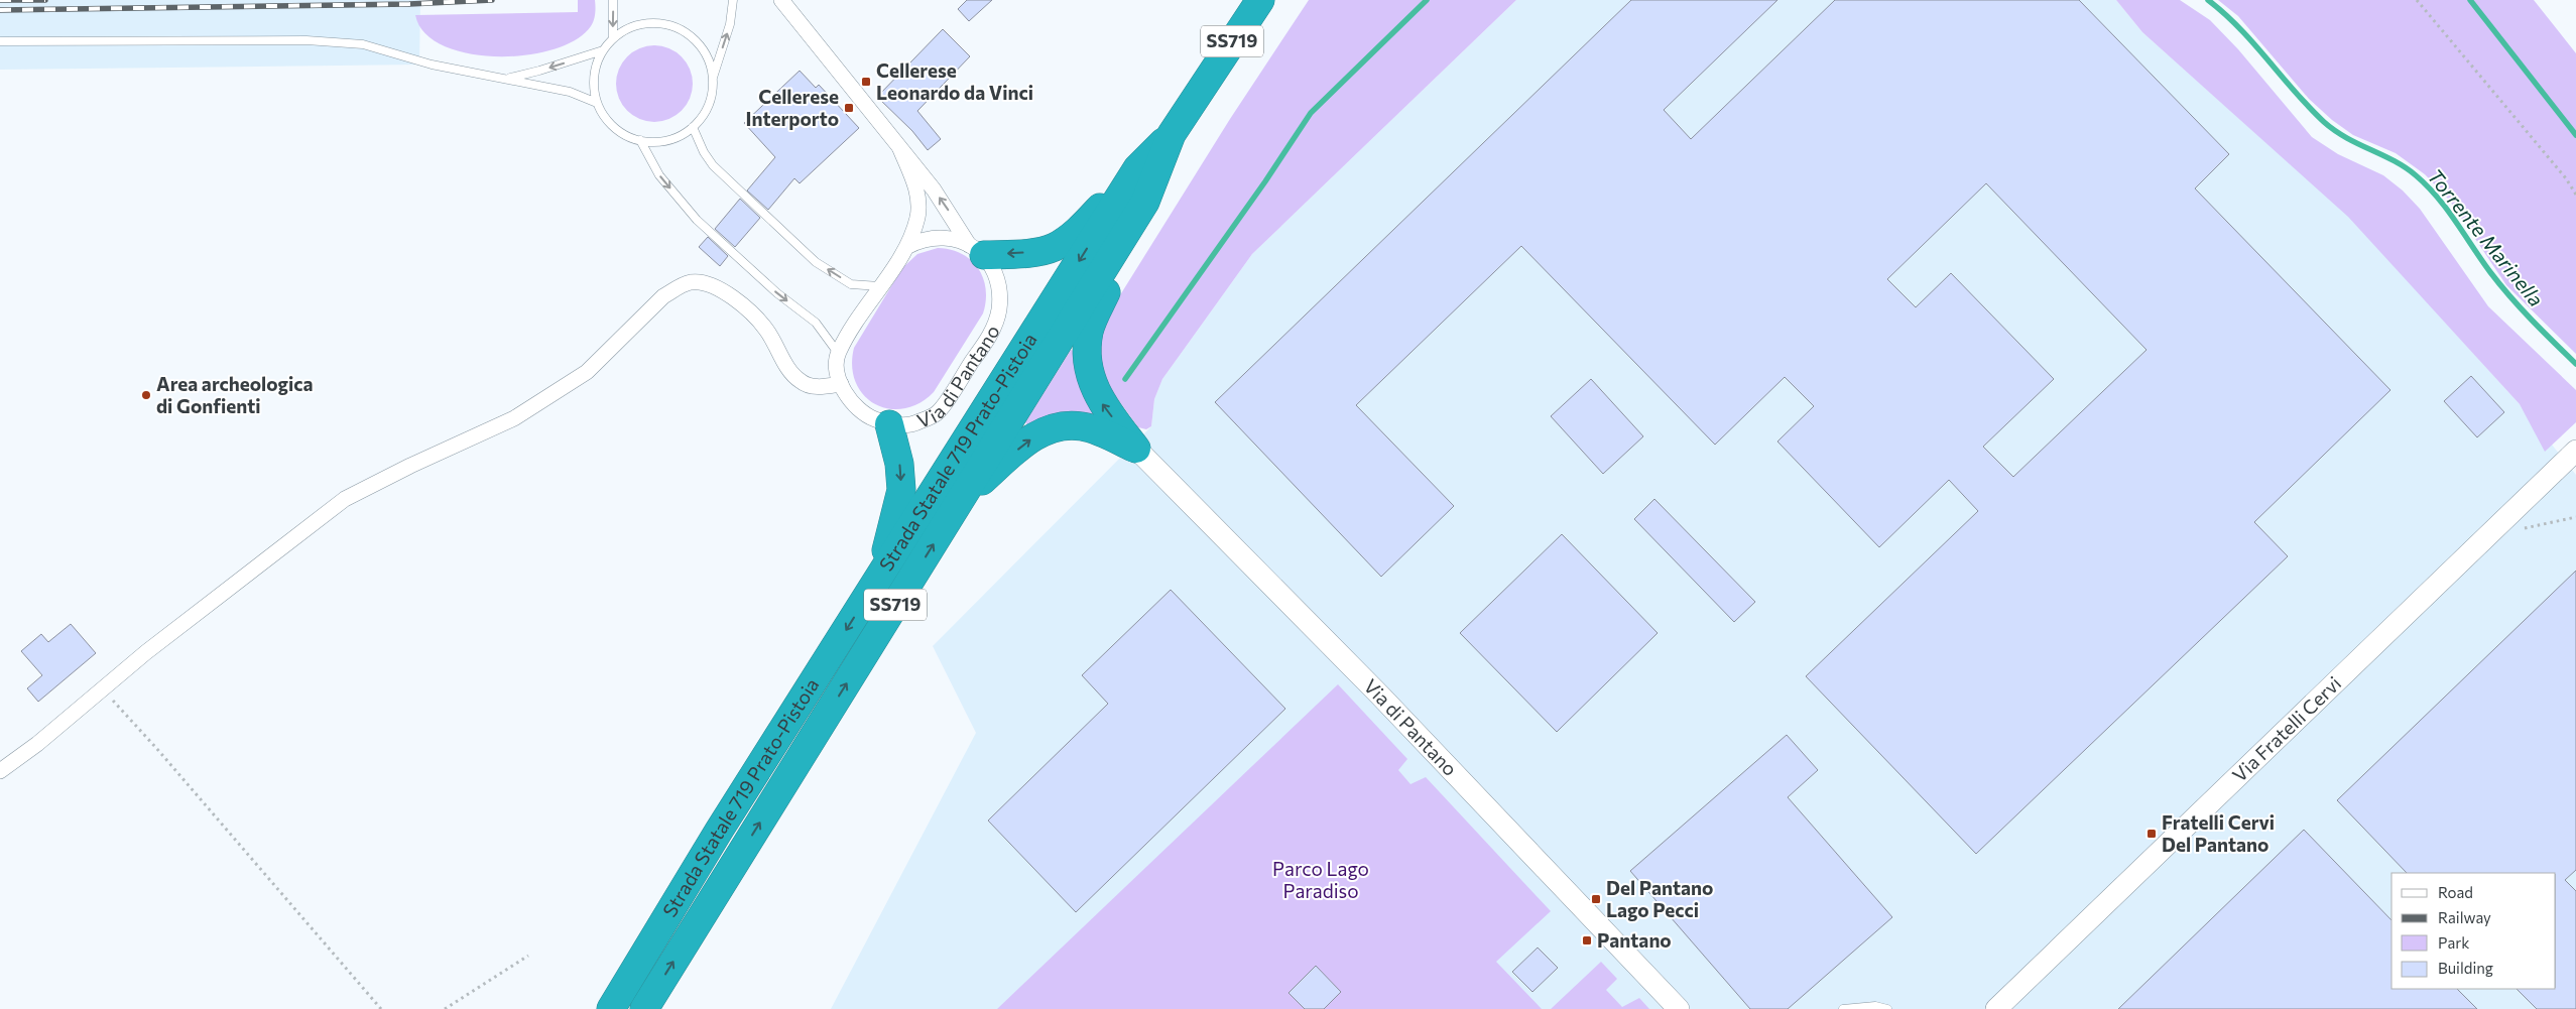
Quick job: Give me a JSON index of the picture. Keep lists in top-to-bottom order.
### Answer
{
  "streets": {
    "highway": ["SS719", "Strada Statale 719 Prato-Pistoia"],
    "street": ["Via di Pantano", "Via Fratelli Cervi"]
  },
  "water": ["Torrente Marinella"],
  "parks": ["Parco Lago Paradiso"],
  "places": {
    "transit": [
      "Cellerese Leonardo da Vinci",
      "Cellerese Interporto",
      "Fratelli Cervi Del Pantano",
      "Del Pantano Lago Pecci",
      "Pantano"
    ],
    "other": ["Area archeologica di Gonfienti"]
  },
  "legend": [
    "Road",
    "Railway",
    "Park",
    "Building"
  ]
}
